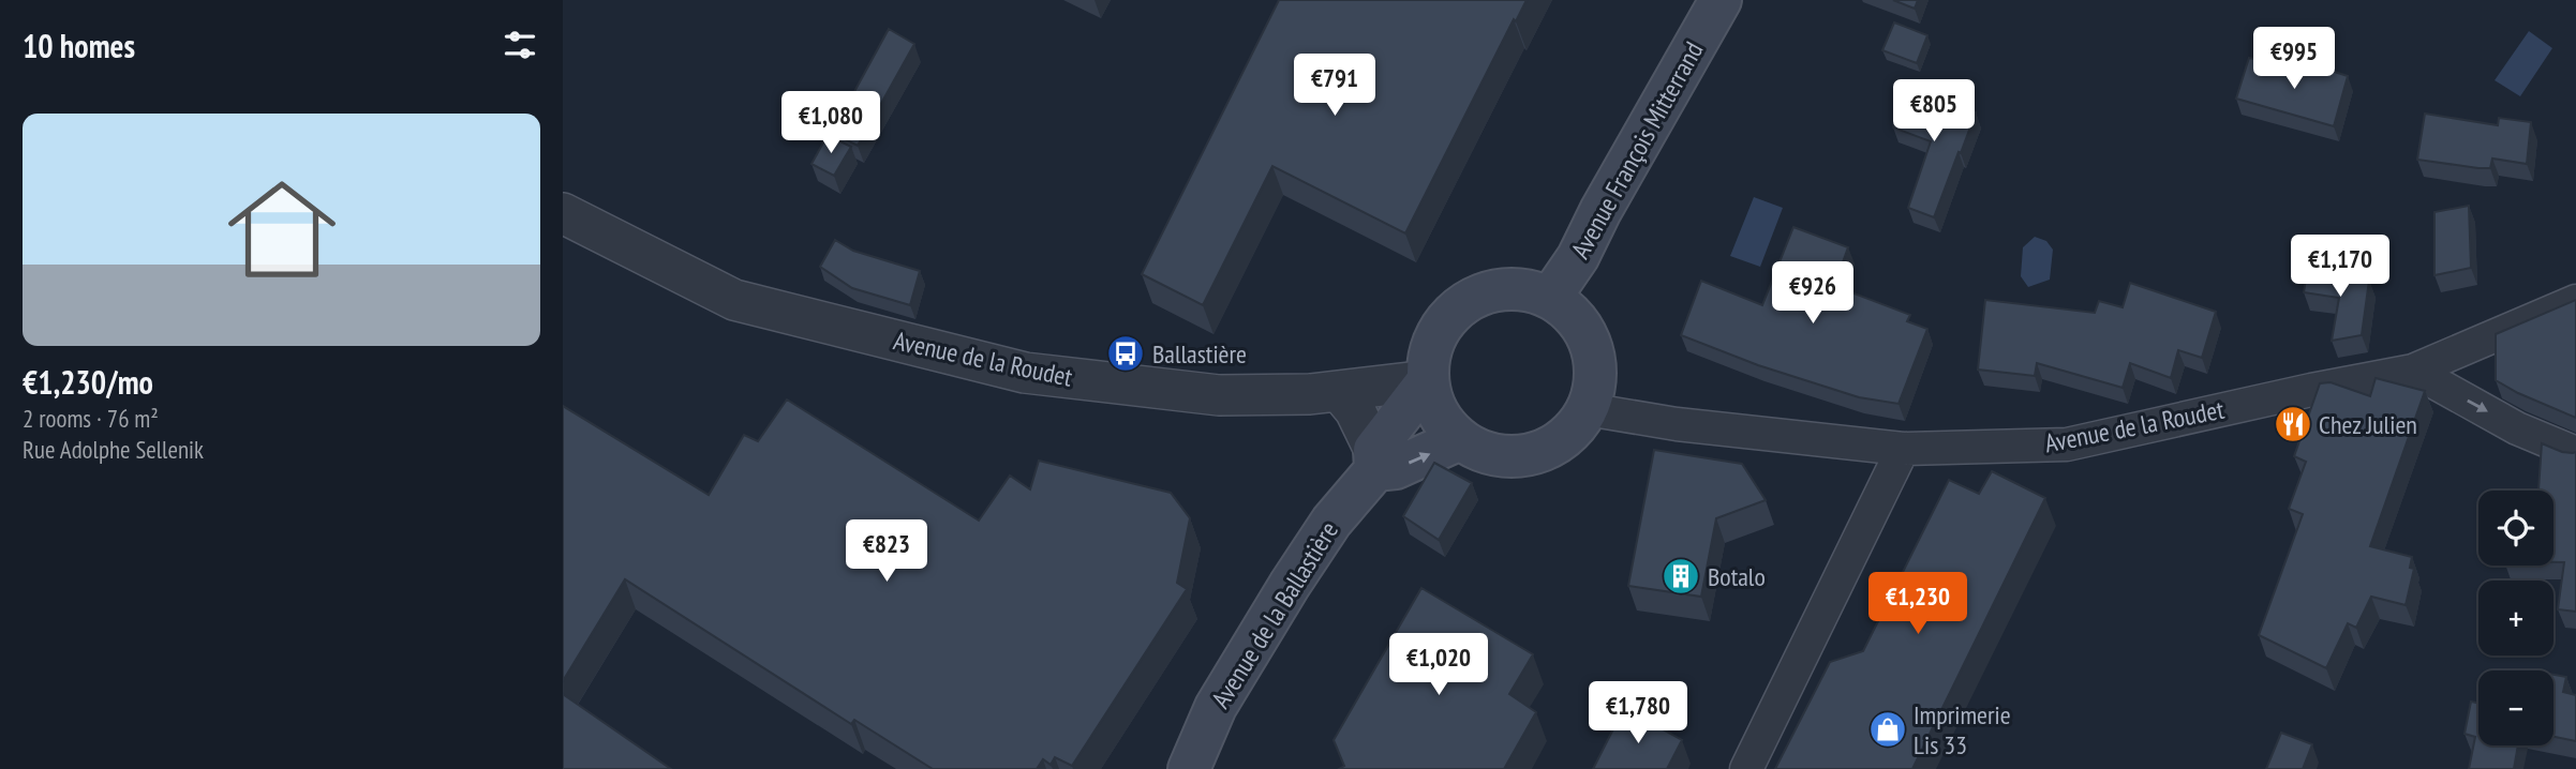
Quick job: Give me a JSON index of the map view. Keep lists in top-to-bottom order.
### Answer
{
  "streets": {
    "main road": ["Avenue François Mitterrand", "Avenue de la Ballastière"],
    "street": ["Avenue de la Roudet"]
  },
  "crossings": [
    ["Avenue François Mitterrand", "Avenue de la Roudet"],
    ["Avenue François Mitterrand", "Avenue de la Ballastière"],
    ["Avenue de la Roudet", "Avenue de la Ballastière"]
  ],
  "places": {
    "bus stop": ["Ballastière"],
    "restaurant": ["Chez Julien"],
    "building": ["Botalo"],
    "shop": ["Imprimerie Lis 33"]
  },
  "page": {
    "heading": "10 homes",
    "price": [
      "€995",
      "€791",
      "€805",
      "€1,080",
      "€1,170",
      "€926",
      "€823",
      "€1,230",
      "€1,020",
      "€1,780"
    ],
    "list": [
      {
        "name": "€1,230/mo",
        "note": "2 rooms · 76 m² · Rue Adolphe Sellenik"
      }
    ],
    "map_buttons": ["+", "−"]
  }
}
